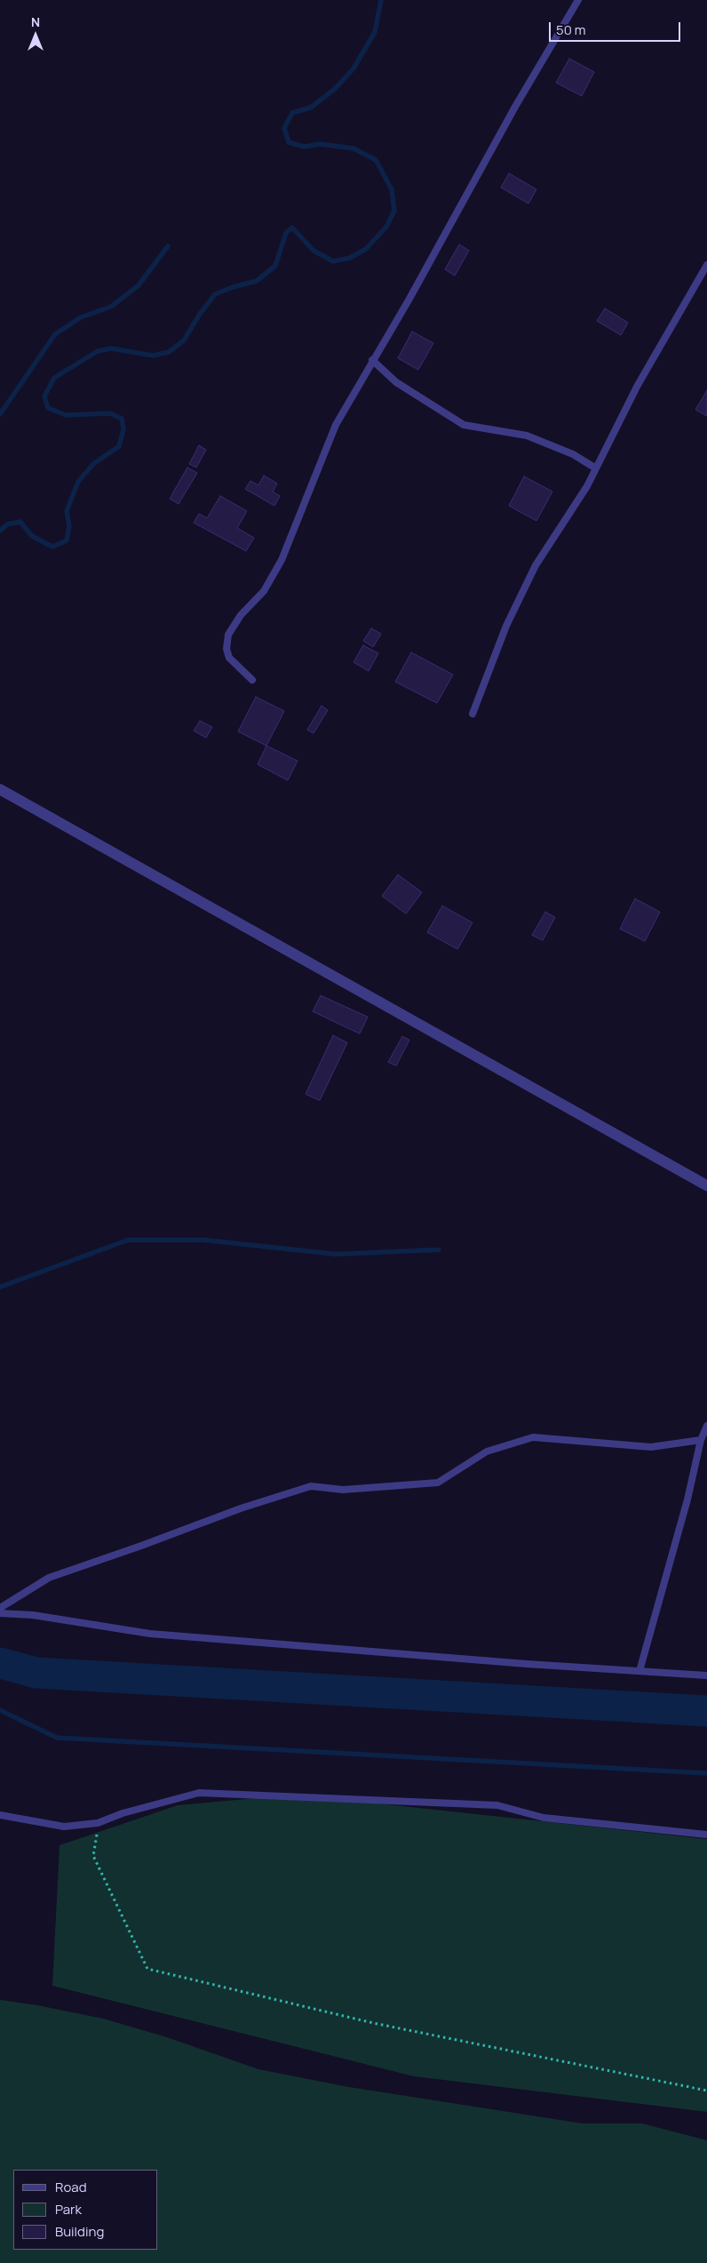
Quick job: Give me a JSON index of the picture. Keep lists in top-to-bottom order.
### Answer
{
  "legend": ["Road", "Park", "Building"],
  "scale_bar": "50 m",
  "north": "top"
}
